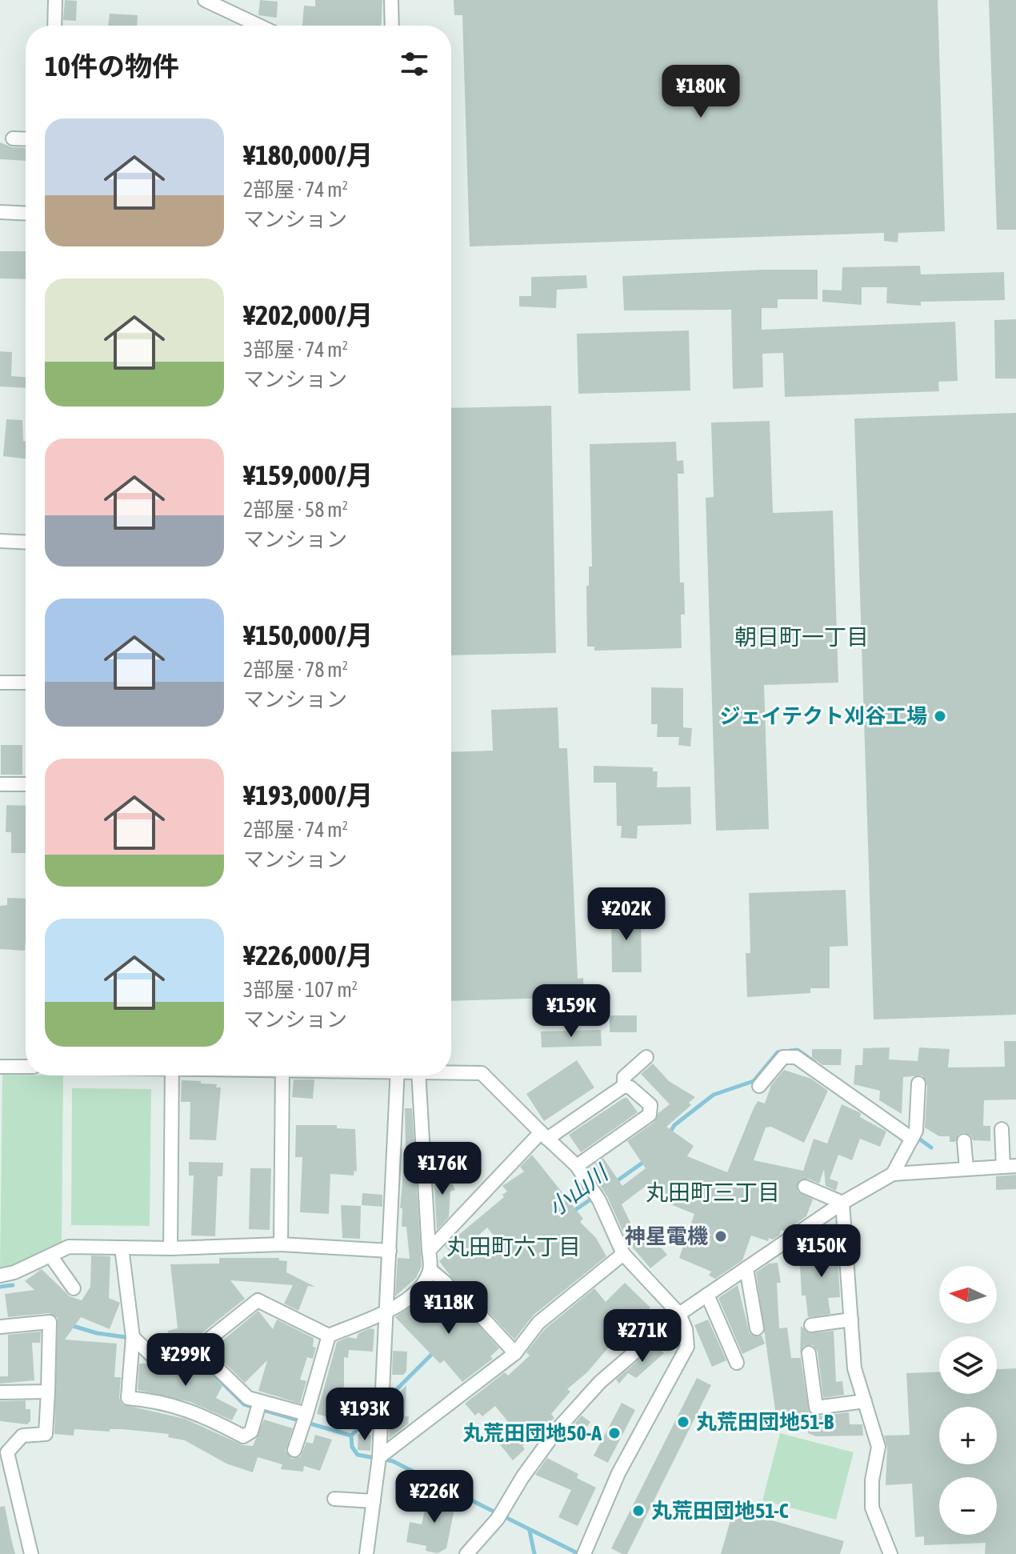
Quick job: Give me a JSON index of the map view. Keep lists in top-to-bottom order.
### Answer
{
  "districts": ["朝日町一丁目", "丸田町三丁目", "丸田町六丁目"],
  "water": ["小山川"],
  "places": [
    "ジェイテクト刈谷工場",
    "神星電機",
    "丸荒田団地51-B",
    "丸荒田団地50-A",
    "丸荒田団地51-C"
  ],
  "north": "left",
  "page": {
    "heading": "10件の物件",
    "price": [
      "¥180K",
      "¥202K",
      "¥159K",
      "¥176K",
      "¥150K",
      "¥118K",
      "¥271K",
      "¥299K",
      "¥193K",
      "¥226K"
    ],
    "list": [
      {
        "name": "¥180,000/月",
        "note": "2部屋 · 74 m² · マンション"
      },
      {
        "name": "¥202,000/月",
        "note": "3部屋 · 74 m² · マンション"
      },
      {
        "name": "¥159,000/月",
        "note": "2部屋 · 58 m² · マンション"
      },
      {
        "name": "¥150,000/月",
        "note": "2部屋 · 78 m² · マンション"
      },
      {
        "name": "¥193,000/月",
        "note": "2部屋 · 74 m² · マンション"
      },
      {
        "name": "¥226,000/月",
        "note": "3部屋 · 107 m² · マンション"
      }
    ],
    "map_buttons": ["+", "−"]
  }
}
